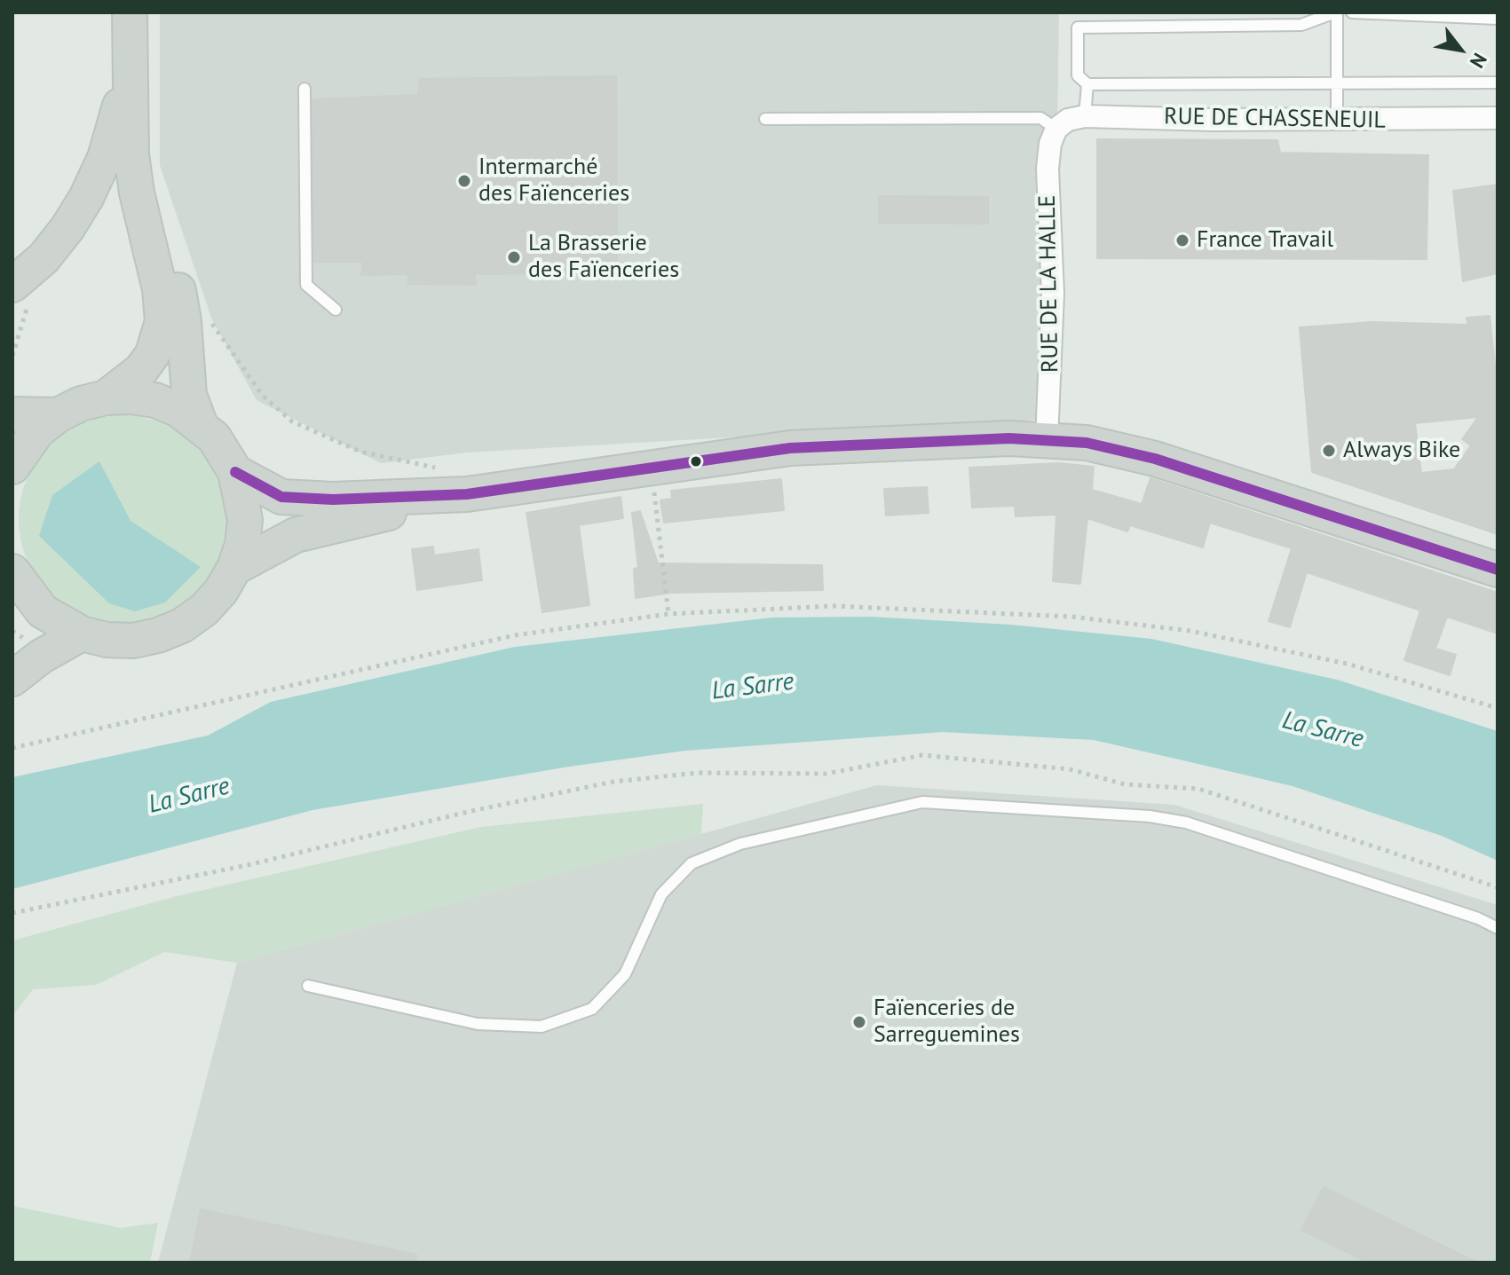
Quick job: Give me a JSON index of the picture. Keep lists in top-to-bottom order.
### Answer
{
  "streets": {
    "street": ["RUE DE CHASSENEUIL", "RUE DE LA HALLE"]
  },
  "crossings": [
    ["RUE DE CHASSENEUIL", "RUE DE LA HALLE"]
  ],
  "water": ["La Sarre"],
  "places": [
    "Intermarché des Faïenceries",
    "France Travail",
    "La Brasserie des Faïenceries",
    "Always Bike",
    "Faïenceries de Sarreguemines"
  ],
  "north": "bottom right"
}
